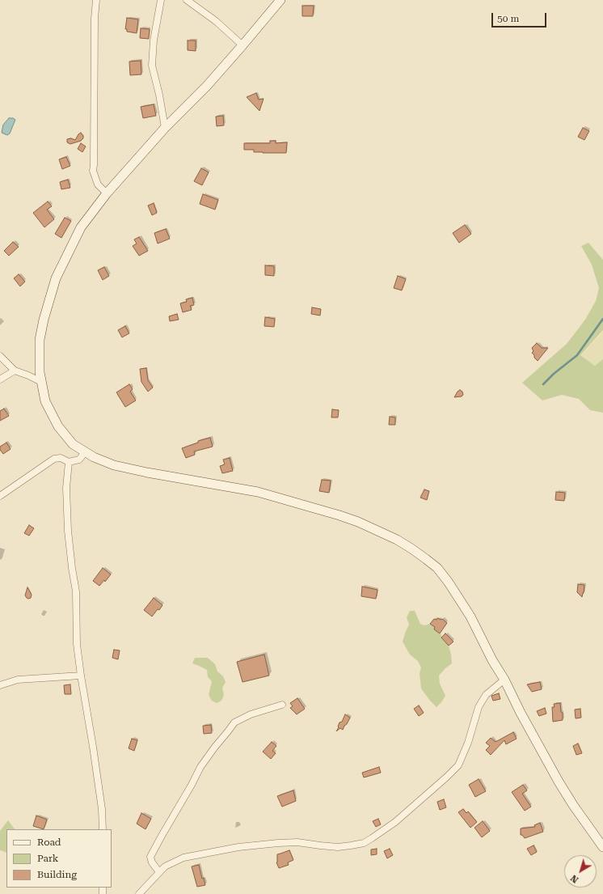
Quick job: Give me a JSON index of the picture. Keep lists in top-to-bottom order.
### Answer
{
  "legend": ["Road", "Park", "Building"],
  "scale_bar": "50 m",
  "north": "bottom left"
}
